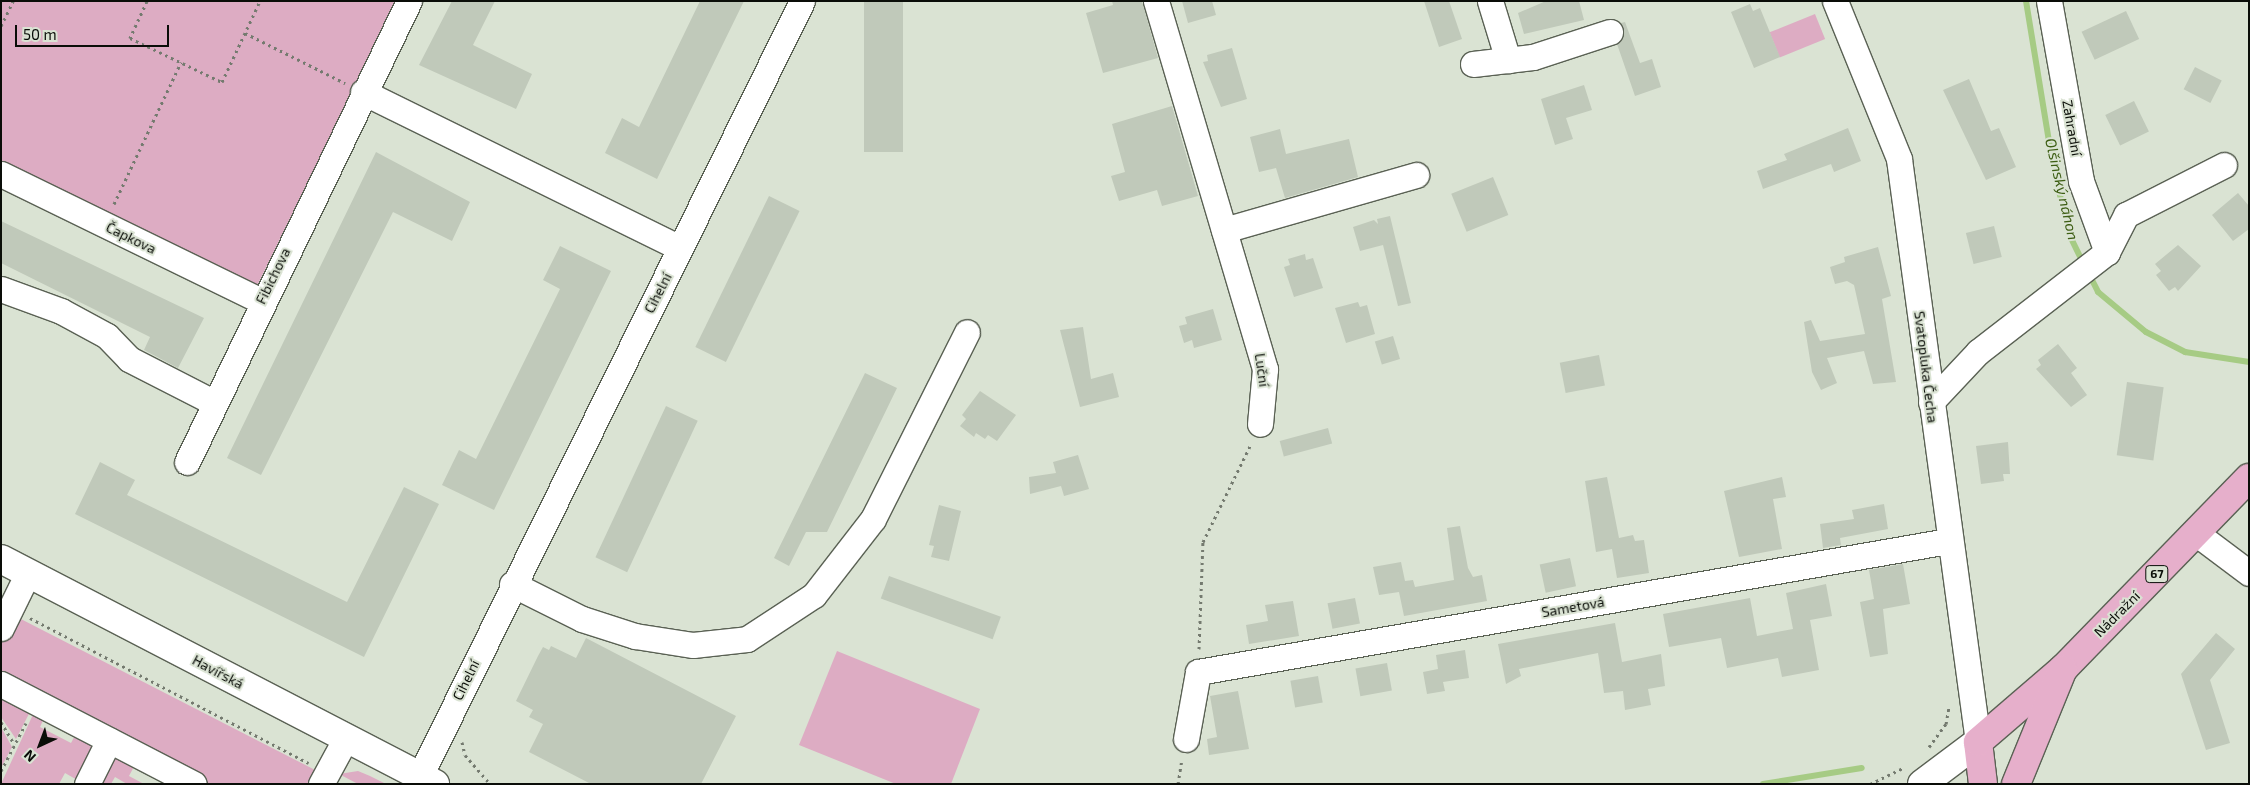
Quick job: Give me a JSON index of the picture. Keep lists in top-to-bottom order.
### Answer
{
  "streets": {
    "main road": ["67", "Nádražní"],
    "street": [
      "Zahradní",
      "Čapkova",
      "Fibichova",
      "Cihelní",
      "Svatopluka Čecha",
      "Luční",
      "Sametová",
      "Havířská"
    ]
  },
  "crossings": [
    ["Čapkova", "Fibichova"],
    ["Cihelní", "Havířská"],
    ["Svatopluka Čecha", "Sametová"],
    ["Svatopluka Čecha", "Nádražní"]
  ],
  "water": ["Olšinský náhon"],
  "scale_bar": "50 m",
  "north": "bottom left"
}
